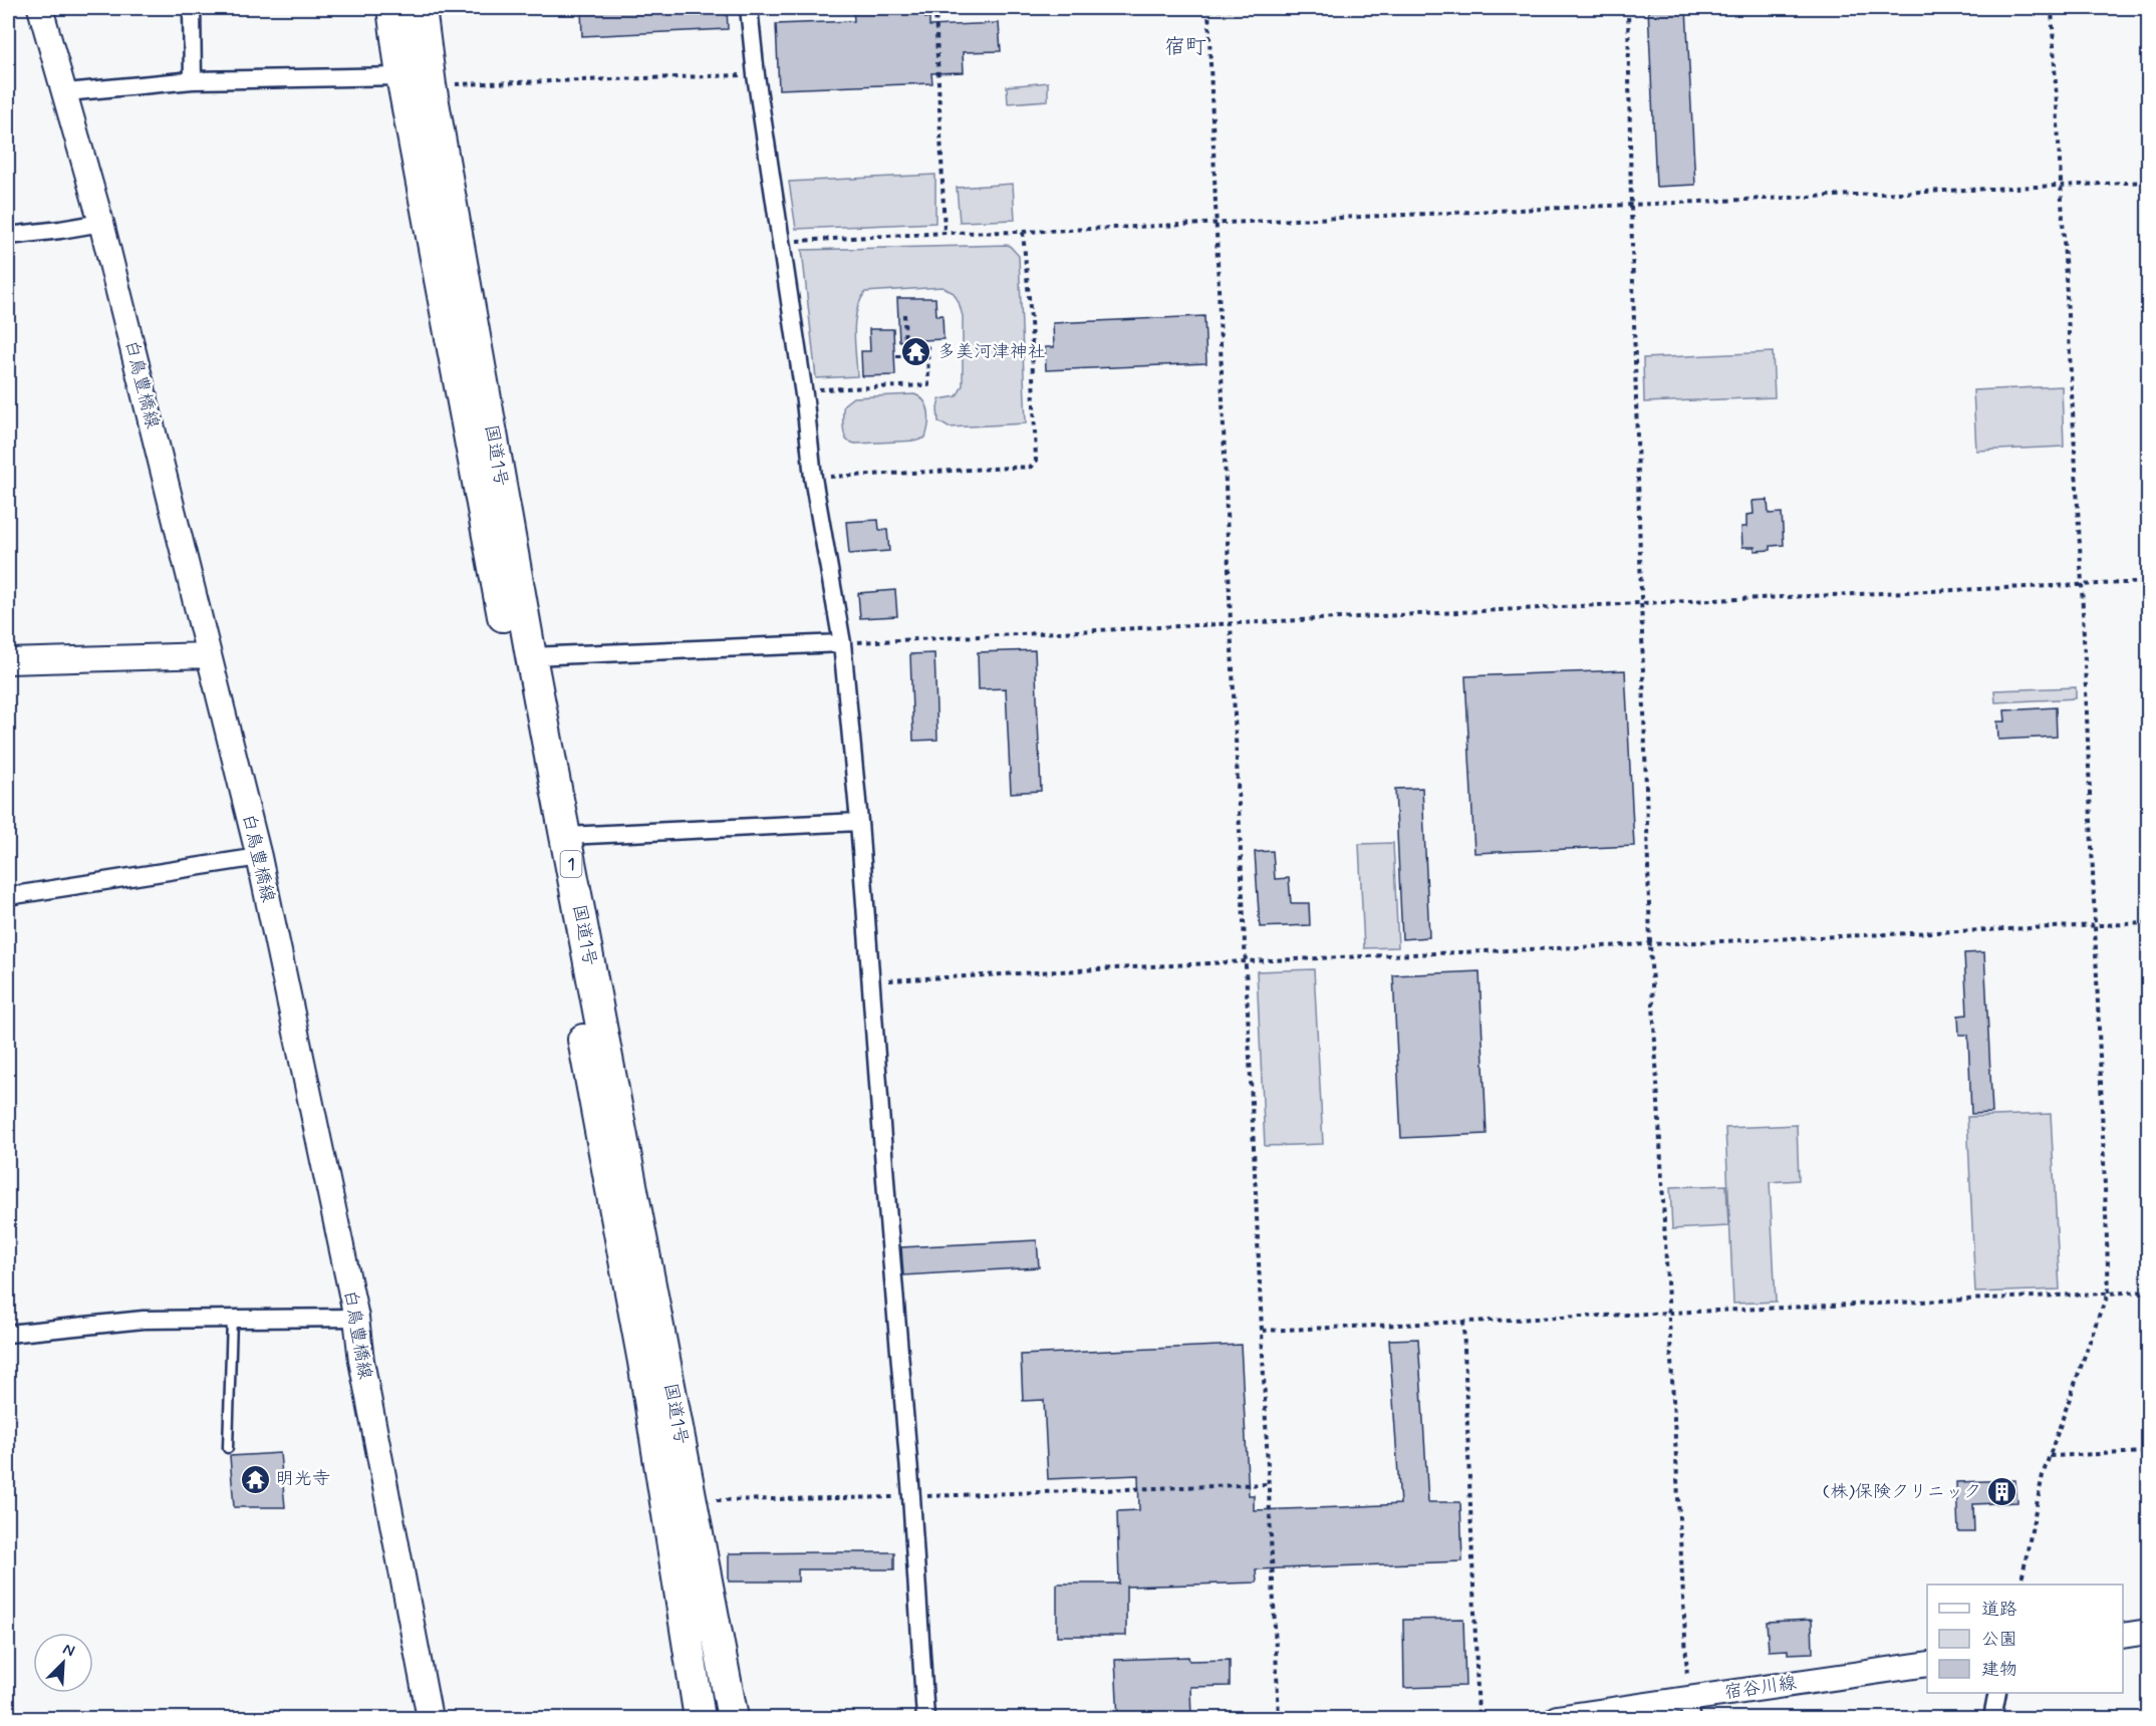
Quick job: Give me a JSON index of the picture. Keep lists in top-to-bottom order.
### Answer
{
  "streets": {
    "highway": ["国道1号", "1"],
    "main road": ["白鳥豊橋線", "宿谷川線"]
  },
  "districts": ["宿町"],
  "places": {
    "temple": ["多美河津神社", "明光寺"],
    "building": ["(株)保険クリニック"]
  },
  "legend": ["道路", "公園", "建物"],
  "north": "top right"
}
